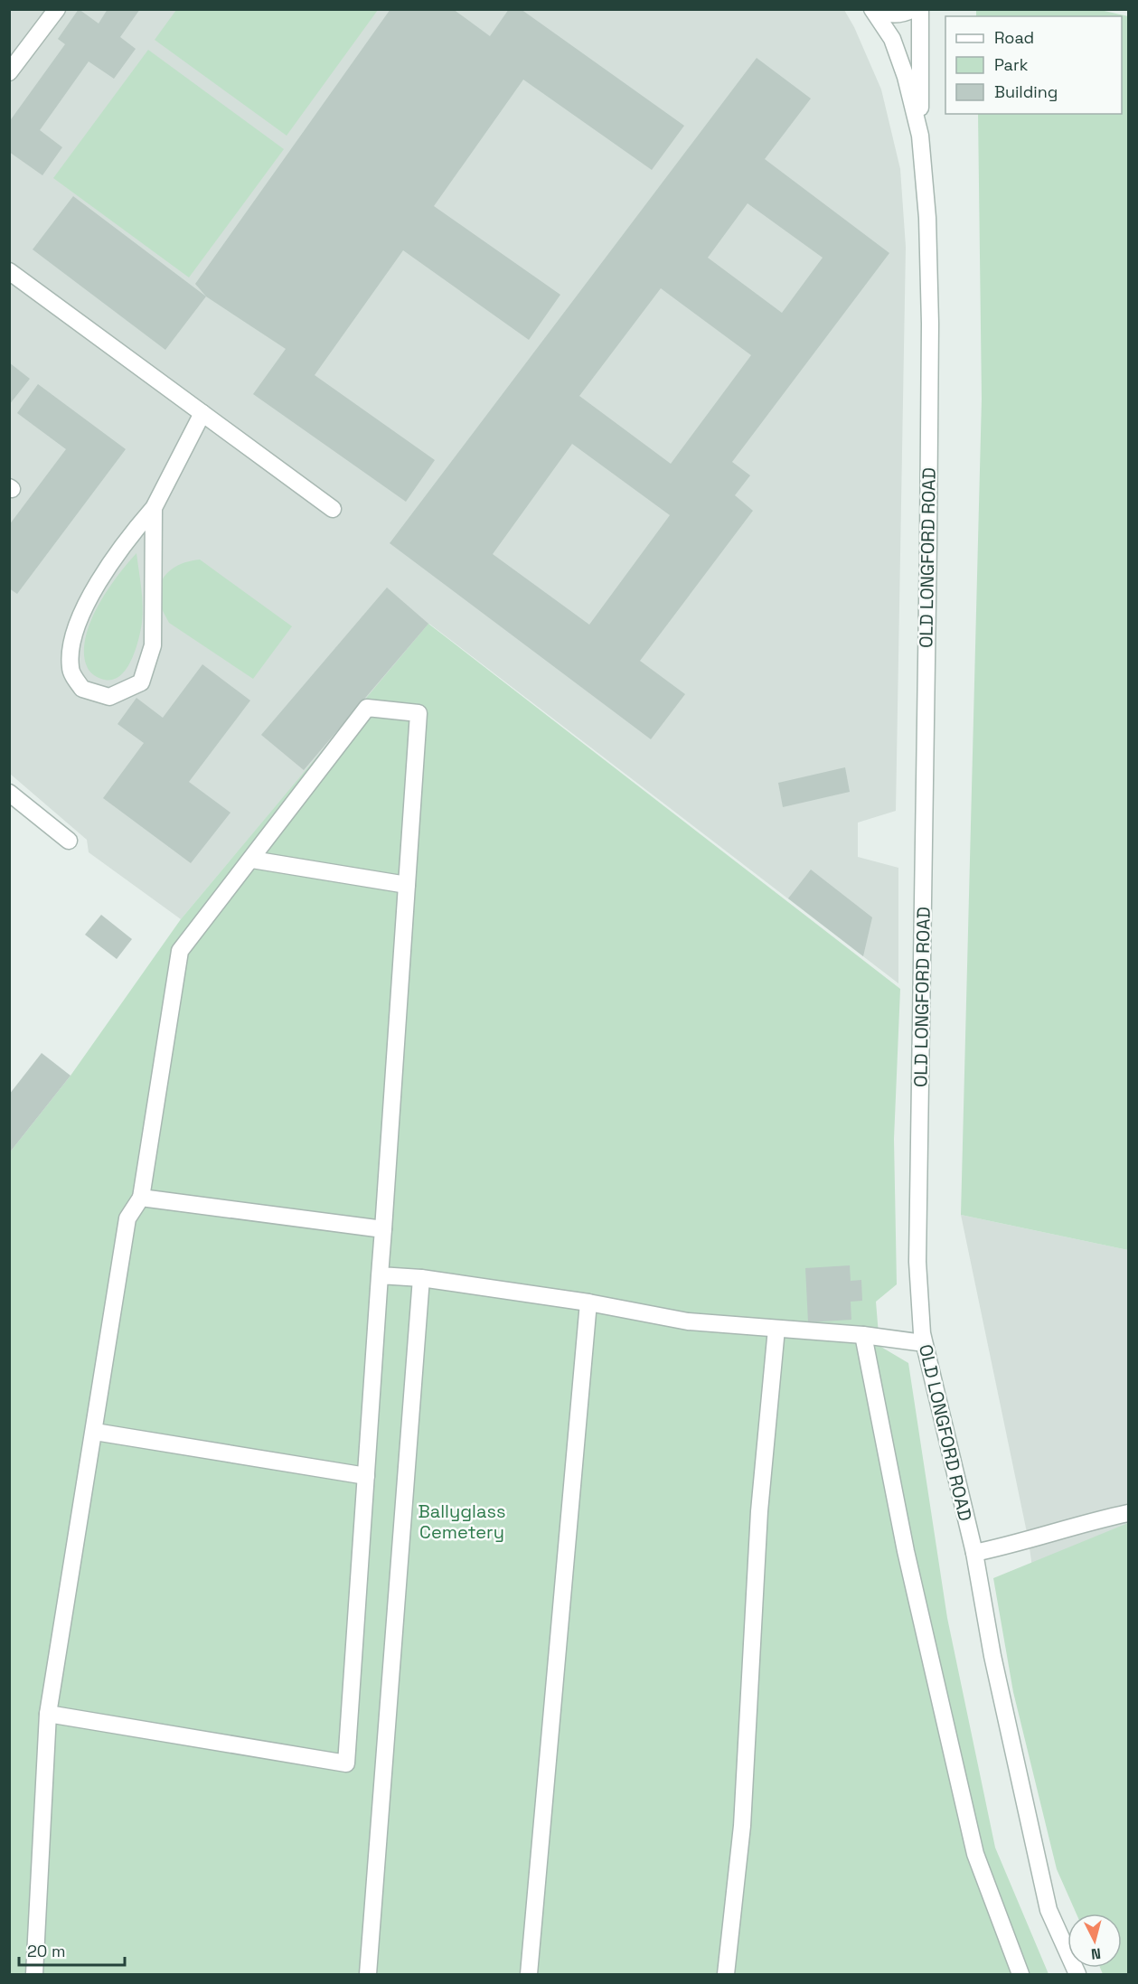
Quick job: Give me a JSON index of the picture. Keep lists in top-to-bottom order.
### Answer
{
  "streets": {
    "street": ["OLD LONGFORD ROAD"]
  },
  "parks": ["Ballyglass Cemetery"],
  "legend": ["Road", "Park", "Building"],
  "scale_bar": "20 m",
  "north": "bottom"
}
